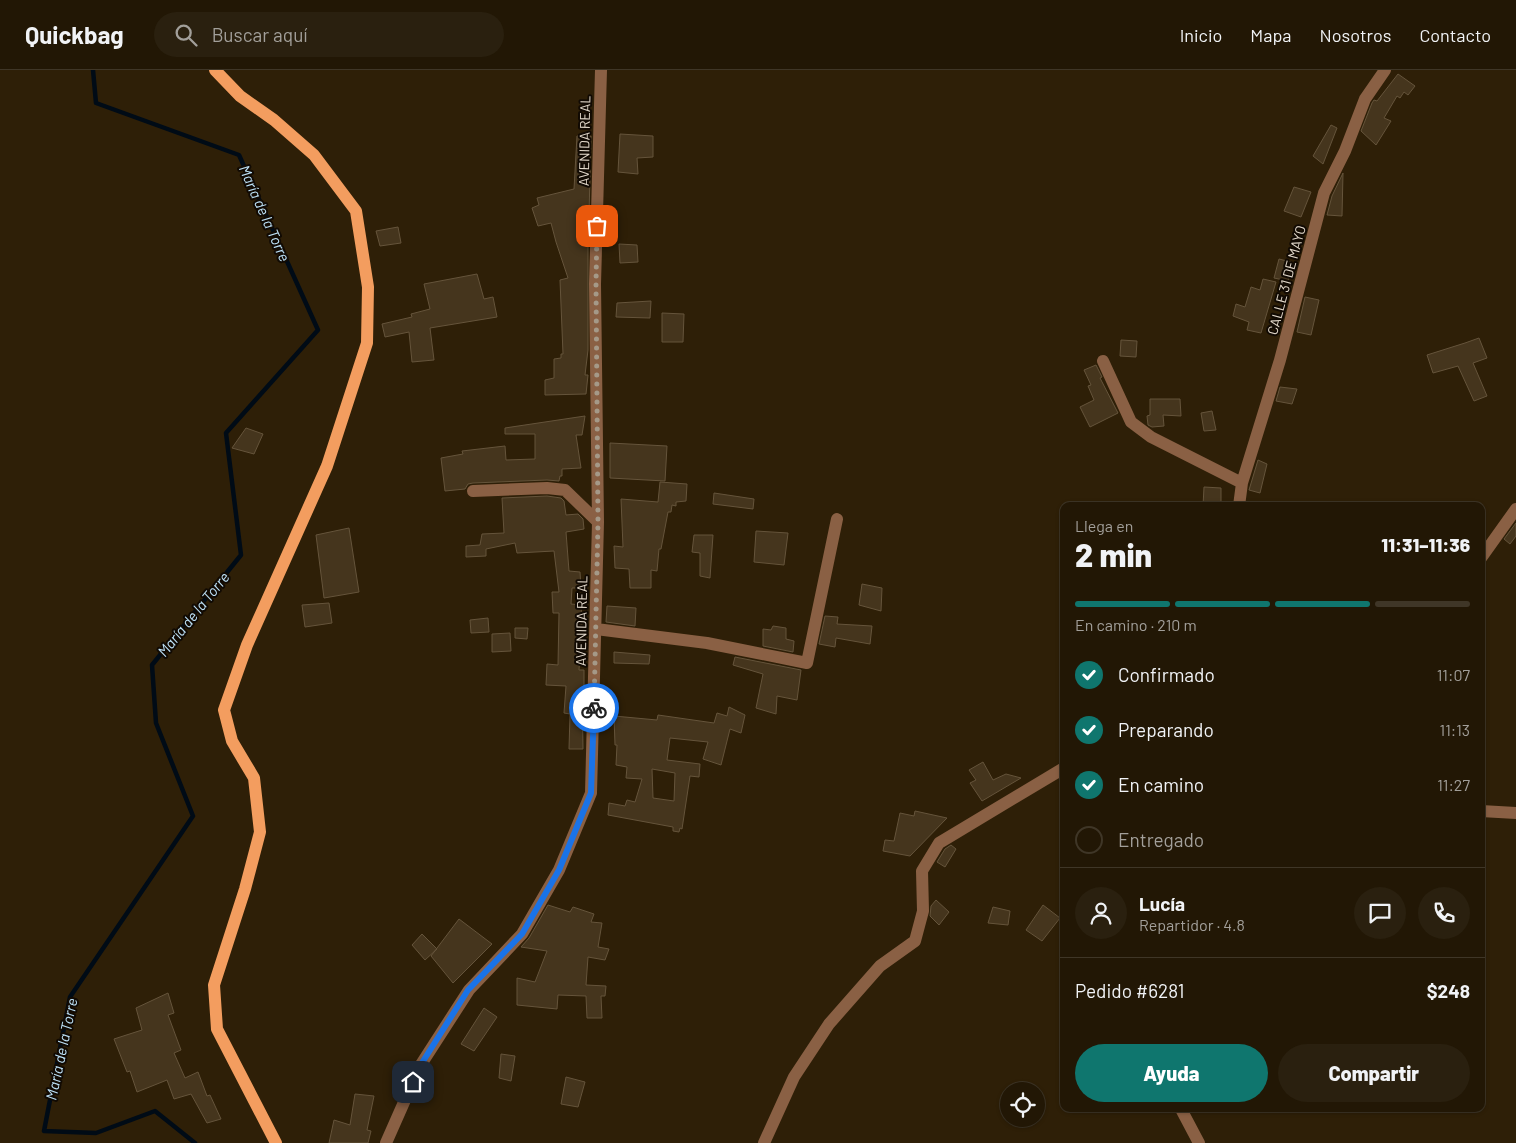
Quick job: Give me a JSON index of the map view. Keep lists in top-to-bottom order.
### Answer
{
  "streets": {
    "street": ["AVENIDA REAL", "CALLE 31 DE MAYO"]
  },
  "water": ["María de la Torre"],
  "page": {
    "header": "Quickbag",
    "search": "Buscar aquí",
    "nav": [
      "Inicio",
      "Mapa",
      "Nosotros",
      "Contacto"
    ],
    "heading": ["2 min", "Llega en", "11:31–11:36"],
    "panel": [
      "Lucía",
      "Repartidor · 4.8",
      "Pedido #6281",
      "$248"
    ],
    "bar": "En camino · 210 m",
    "list": [
      ["Confirmado", "11:07"],
      ["Preparando", "11:13"],
      ["En camino", "11:27"],
      "Entregado"
    ],
    "buttons": ["Ayuda", "Compartir"]
  }
}
